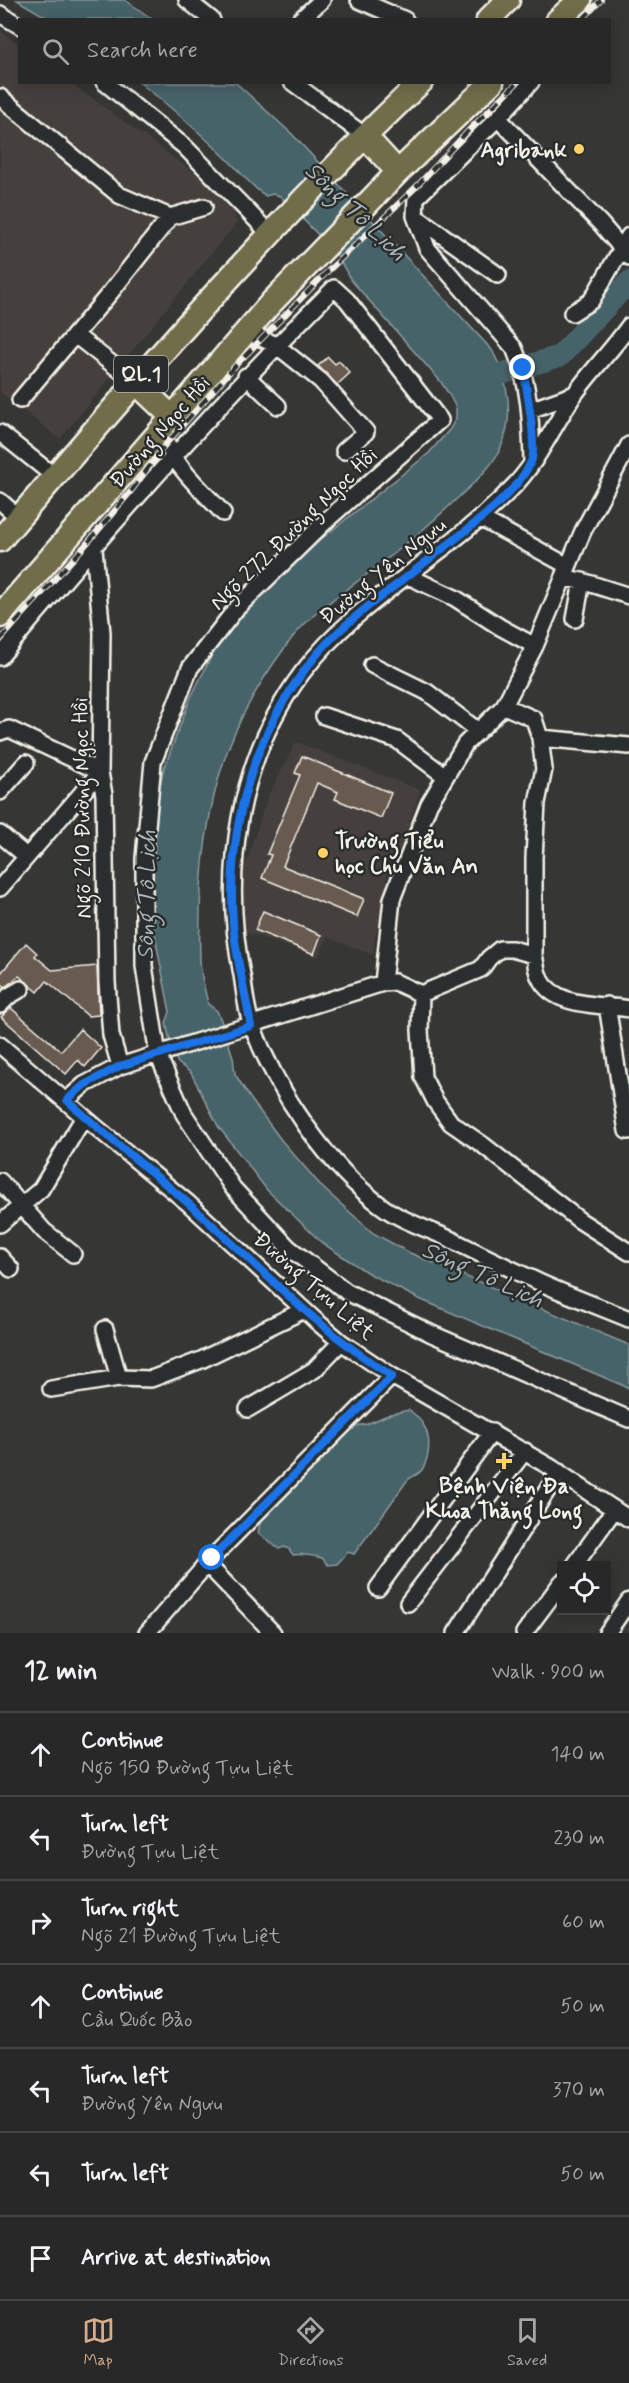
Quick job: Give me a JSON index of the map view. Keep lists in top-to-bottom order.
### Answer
{
  "streets": {
    "highway": ["QL.1", "Đường Ngọc Hồi"],
    "street": [
      "Ngõ 272 Đường Ngọc Hồi",
      "Đường Yên Ngưu",
      "Ngõ 210 Đường Ngọc Hồi",
      "Đường Tựu Liệt"
    ]
  },
  "crossings": [
    ["QL.1", "Đường Ngọc Hồi"]
  ],
  "water": ["Sông Tô Lịch"],
  "places": {
    "other": ["Agribank", "Trường Tiểu học Chu Văn An"],
    "health": ["Bệnh Viện Đa Khoa Thăng Long"]
  },
  "page": {
    "search": "Search here",
    "heading": ["12 min", "Walk · 900 m"],
    "list": [
      ["Continue", "Ngõ 150 Đường Tựu Liệt", "140 m"],
      ["Turn left", "Đường Tựu Liệt", "230 m"],
      ["Turn right", "Ngõ 21 Đường Tựu Liệt", "60 m"],
      ["Continue", "Cầu Quốc Bảo", "50 m"],
      ["Turn left", "Đường Yên Ngưu", "370 m"],
      ["Turn left", "50 m"],
      "Arrive at destination"
    ],
    "nav": ["Map", "Directions", "Saved"]
  }
}
